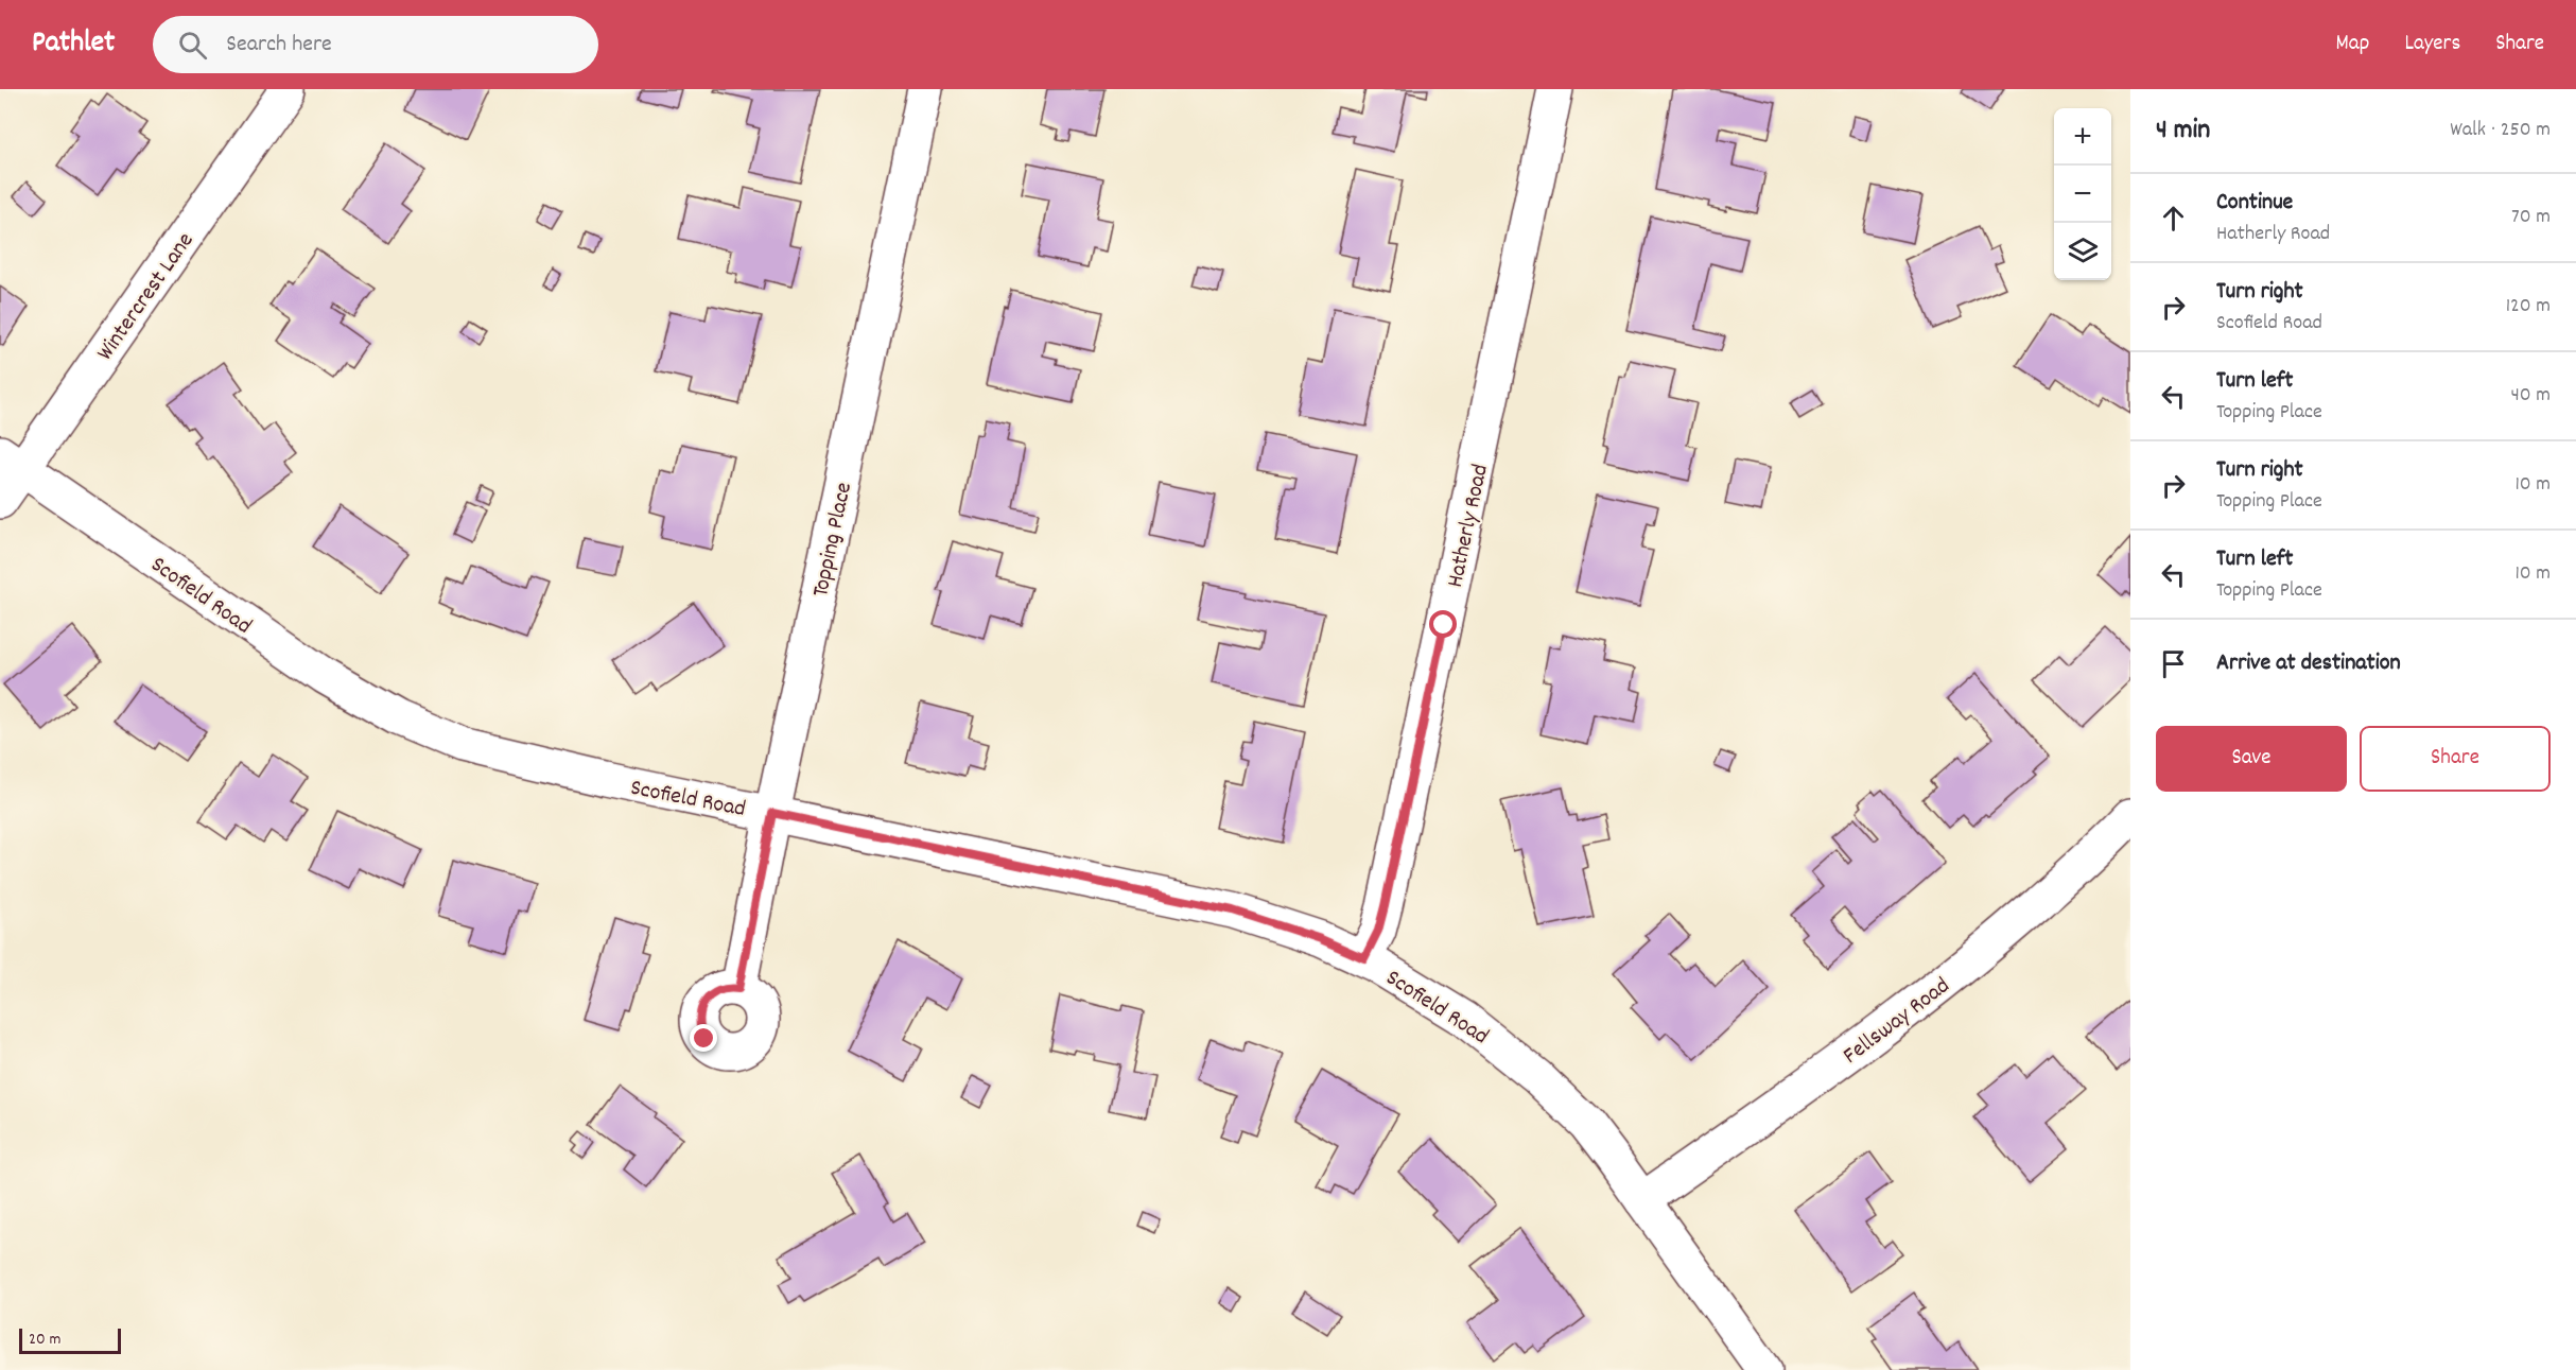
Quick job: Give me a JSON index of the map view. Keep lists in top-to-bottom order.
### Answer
{
  "streets": {
    "street": [
      "Wintercrest Lane",
      "Hatherly Road",
      "Topping Place",
      "Scofield Road",
      "Fellsway Road"
    ]
  },
  "crossings": [
    ["Wintercrest Lane", "Scofield Road"],
    ["Hatherly Road", "Scofield Road"],
    ["Topping Place", "Scofield Road"],
    ["Scofield Road", "Fellsway Road"]
  ],
  "scale_bar": "20 m",
  "page": {
    "header": "Pathlet",
    "search": "Search here",
    "nav": ["Map", "Layers", "Share"],
    "heading": ["4 min", "Walk · 250 m"],
    "map_buttons": ["+", "−"],
    "list": [
      ["Continue", "Hatherly Road", "70 m"],
      ["Turn right", "Scofield Road", "120 m"],
      ["Turn left", "Topping Place", "40 m"],
      ["Turn right", "Topping Place", "10 m"],
      ["Turn left", "Topping Place", "10 m"],
      "Arrive at destination"
    ],
    "buttons": ["Save", "Share"],
    "scale": "20 m"
  }
}
